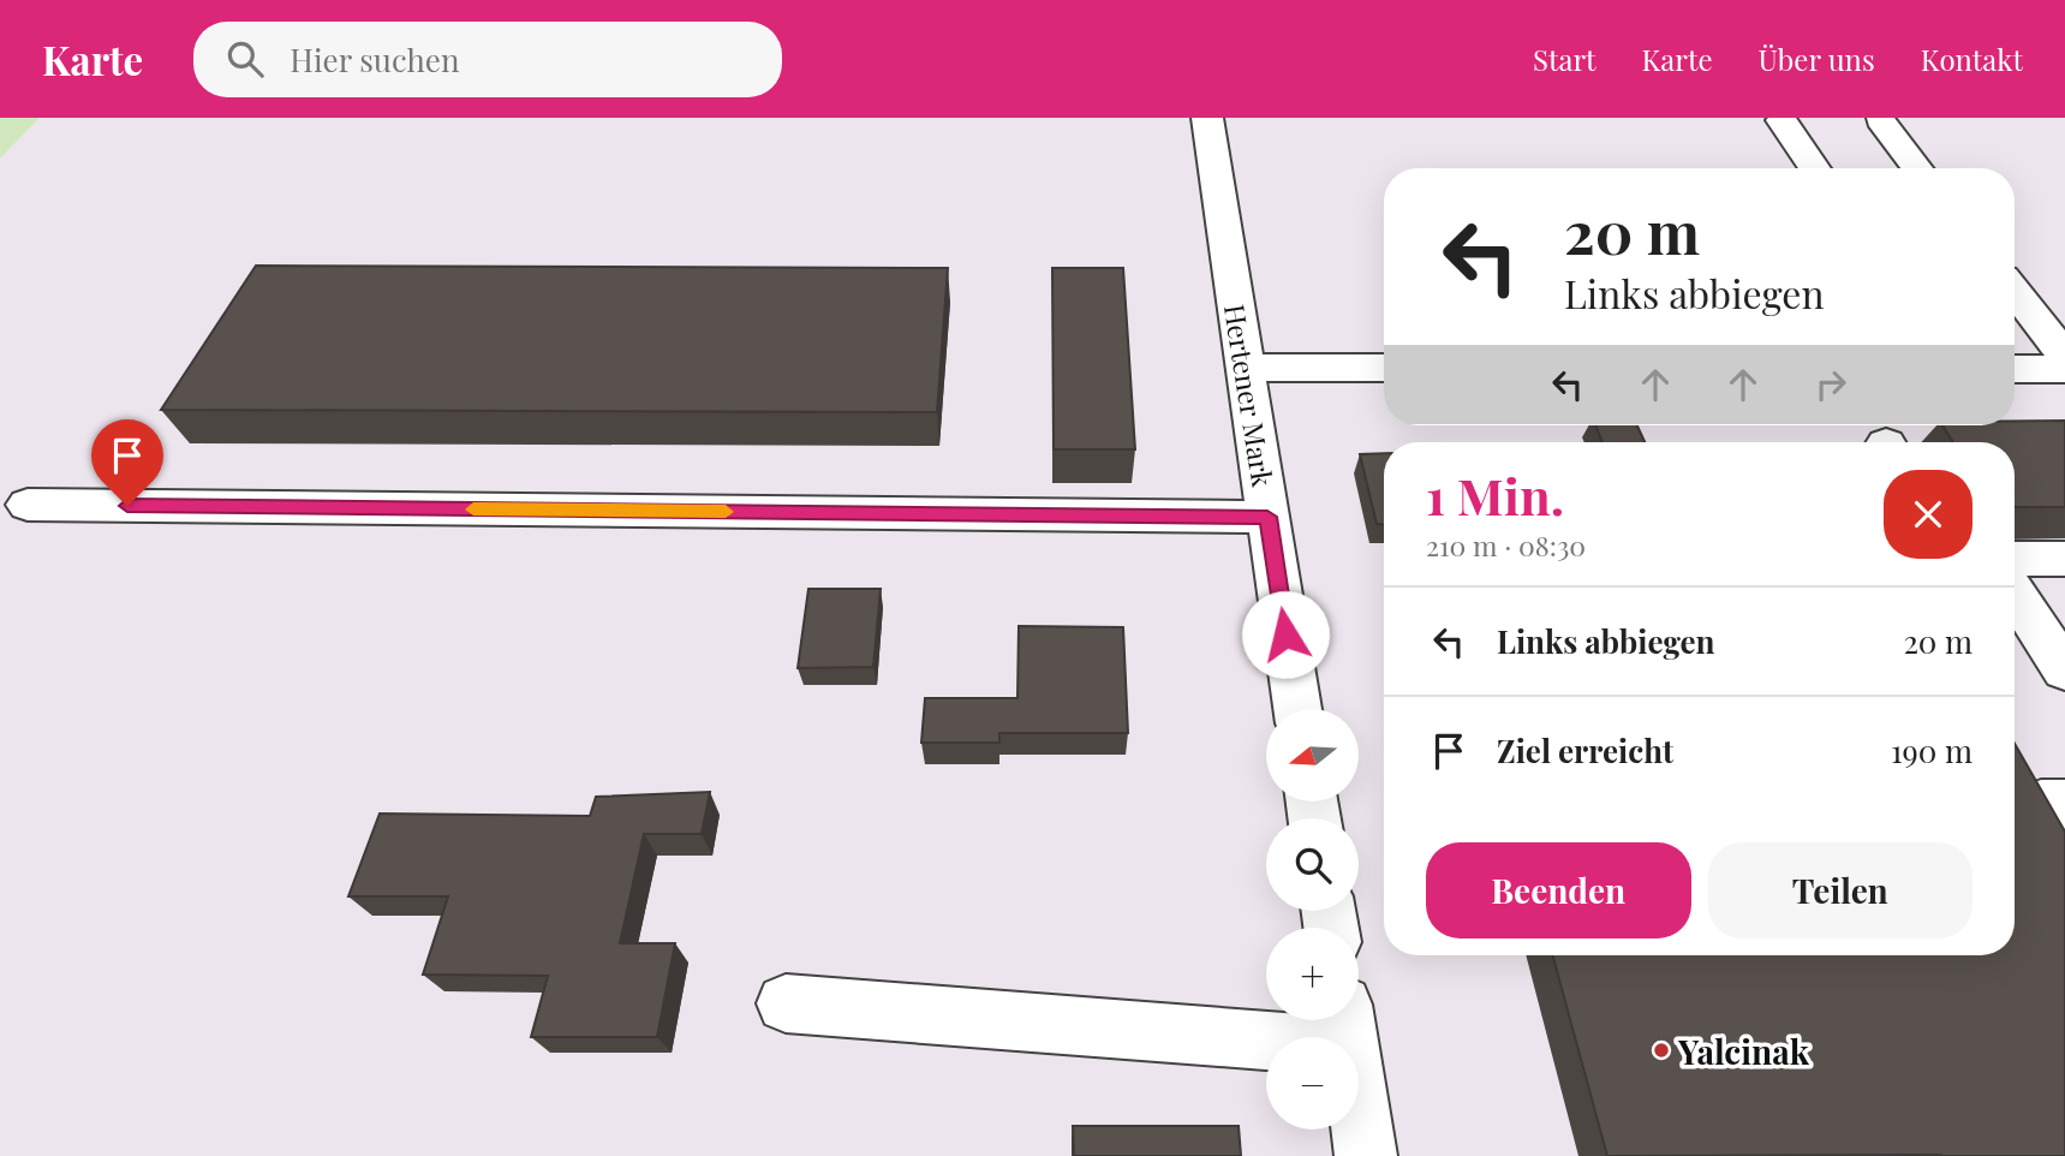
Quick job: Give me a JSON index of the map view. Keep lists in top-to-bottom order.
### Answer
{
  "streets": {
    "street": ["Hertener Mark"]
  },
  "places": ["Yalcinak"],
  "north": "left",
  "page": {
    "header": "Karte",
    "search": "Hier suchen",
    "nav": [
      "Start",
      "Karte",
      "Über uns",
      "Kontakt"
    ],
    "turn": ["20 m", "Links abbiegen"],
    "heading": ["1 Min.", "210 m · 08:30"],
    "list": [
      {
        "name": "Links abbiegen",
        "value": "20 m"
      },
      {
        "name": "Ziel erreicht",
        "value": "190 m"
      }
    ],
    "map_buttons": ["+", "−"],
    "buttons": ["Beenden", "Teilen"]
  }
}
